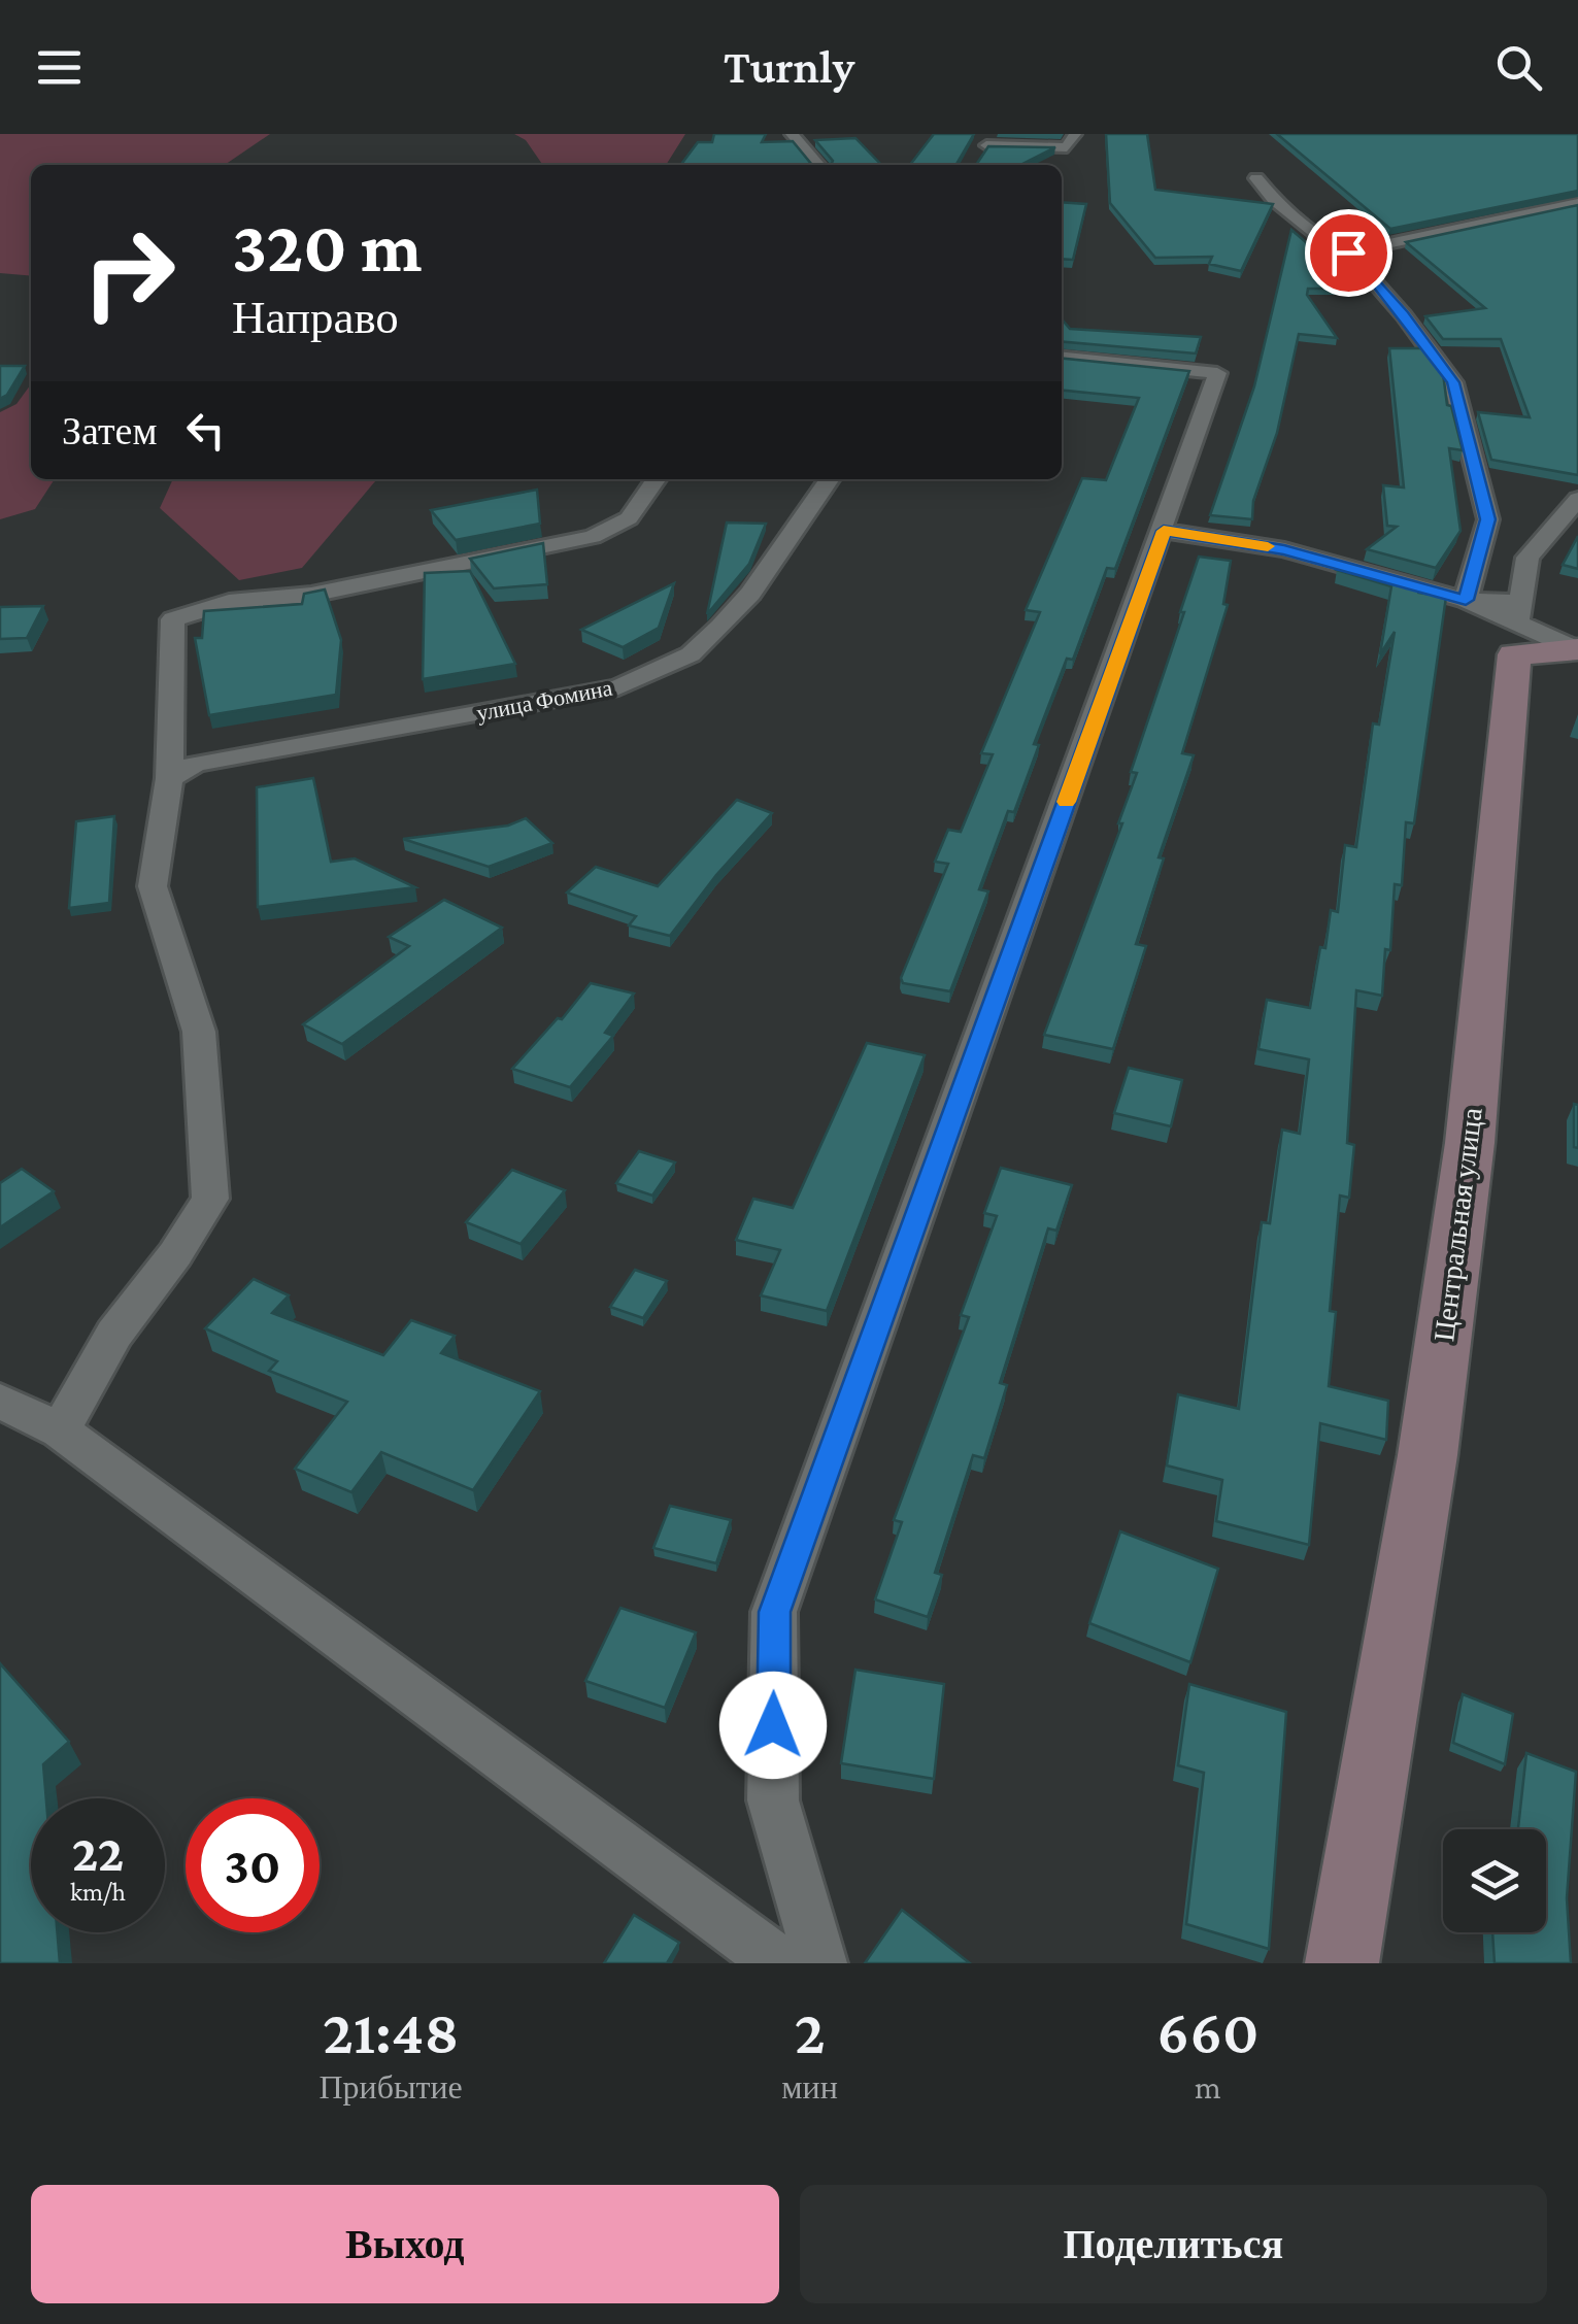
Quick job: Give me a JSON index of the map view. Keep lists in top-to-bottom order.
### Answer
{
  "streets": {
    "street": ["улица Фомина", "Центральная улица"]
  },
  "page": {
    "header": "Turnly",
    "turn": ["320 m", "Направо"],
    "then": "Затем",
    "speed": "22 km/h",
    "limit": "30",
    "eta": [
      "21:48",
      "Прибытие",
      "2",
      "мин",
      "660",
      "m"
    ],
    "buttons": ["Выход", "Поделиться"]
  }
}
